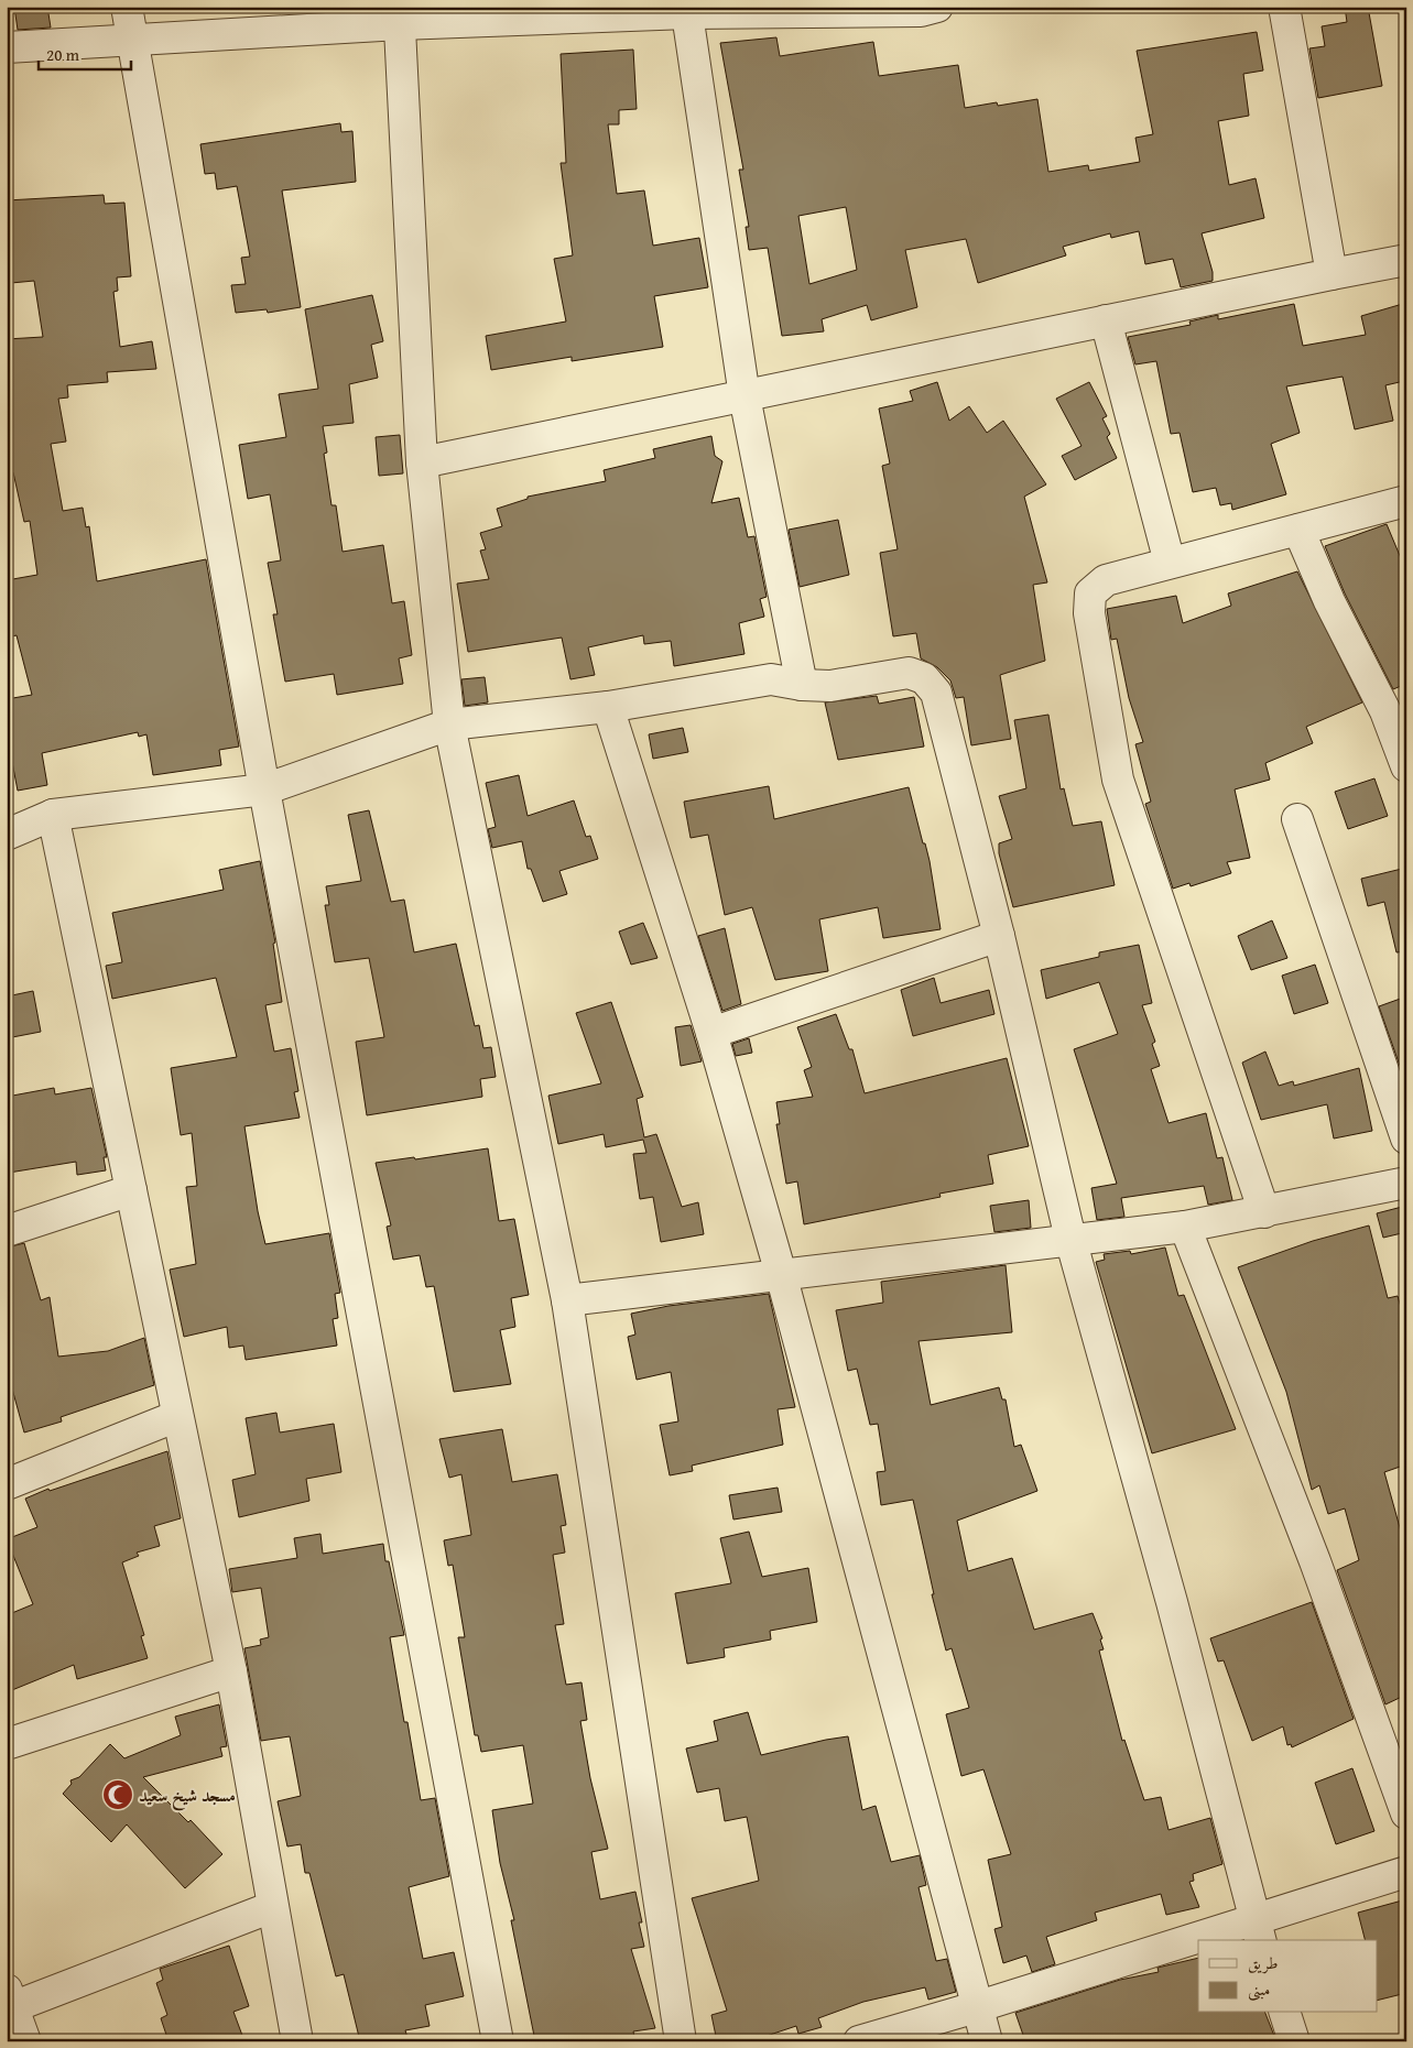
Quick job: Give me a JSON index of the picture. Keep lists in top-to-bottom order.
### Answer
{
  "places": {
    "mosque": ["مسجد شيخ سعيد"]
  },
  "legend": ["طريق", "مبنى"],
  "scale_bar": "20 m"
}
